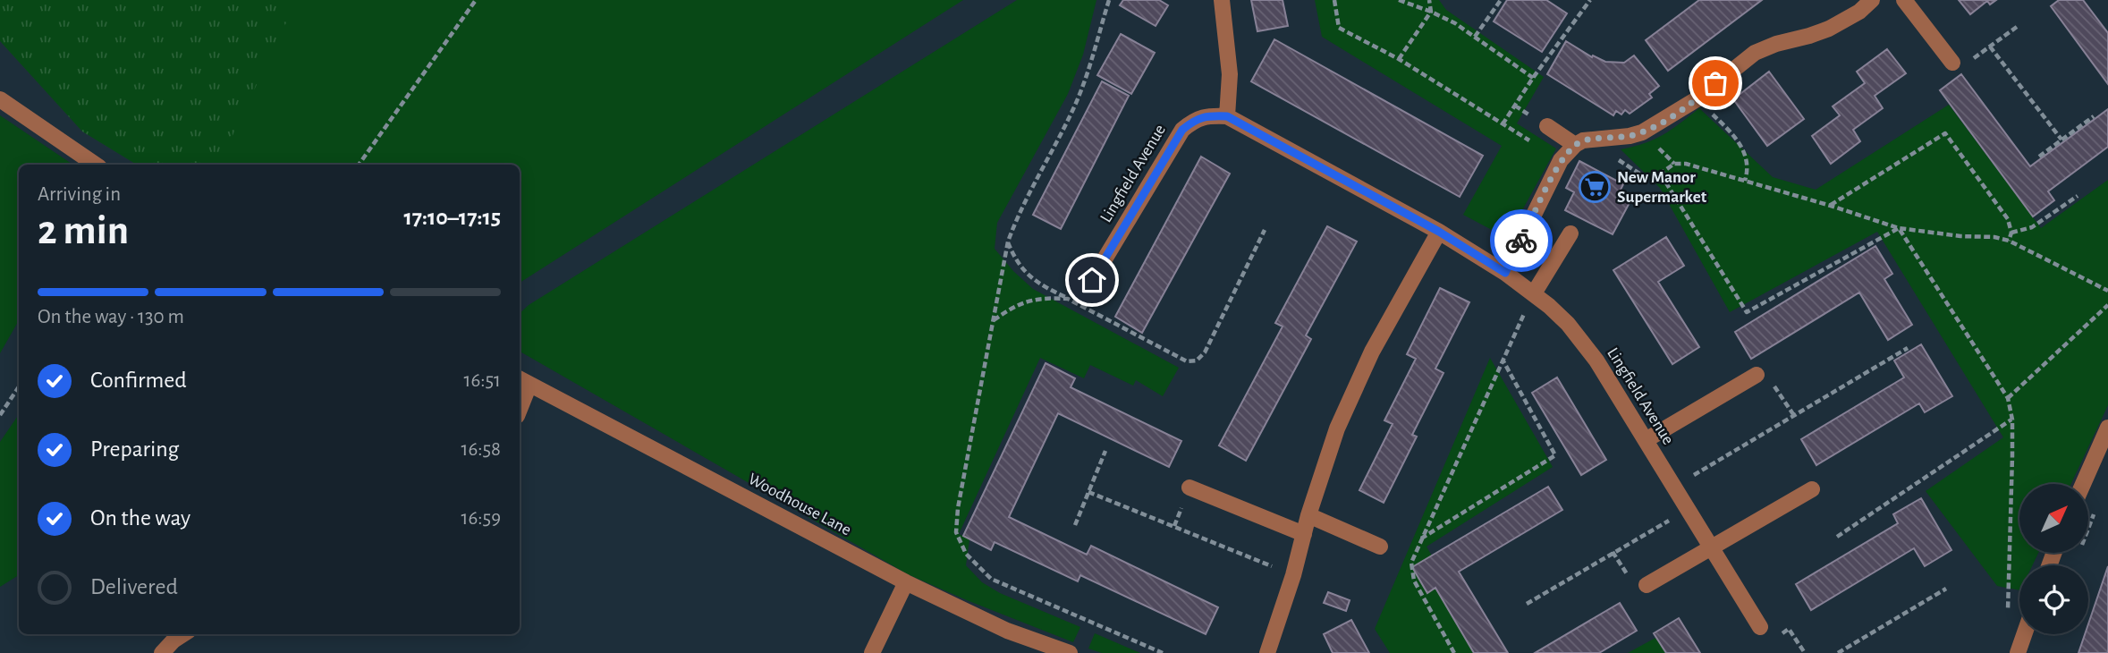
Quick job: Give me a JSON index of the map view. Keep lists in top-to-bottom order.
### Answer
{
  "streets": {
    "street": ["Lingfield Avenue", "Woodhouse Lane"]
  },
  "places": {
    "supermarket": ["New Manor Supermarket"]
  },
  "north": "top right",
  "page": {
    "heading": ["2 min", "Arriving in", "17:10–17:15"],
    "bar": "On the way · 130 m",
    "list": [
      ["Confirmed", "16:51"],
      ["Preparing", "16:58"],
      ["On the way", "16:59"],
      "Delivered"
    ]
  }
}
